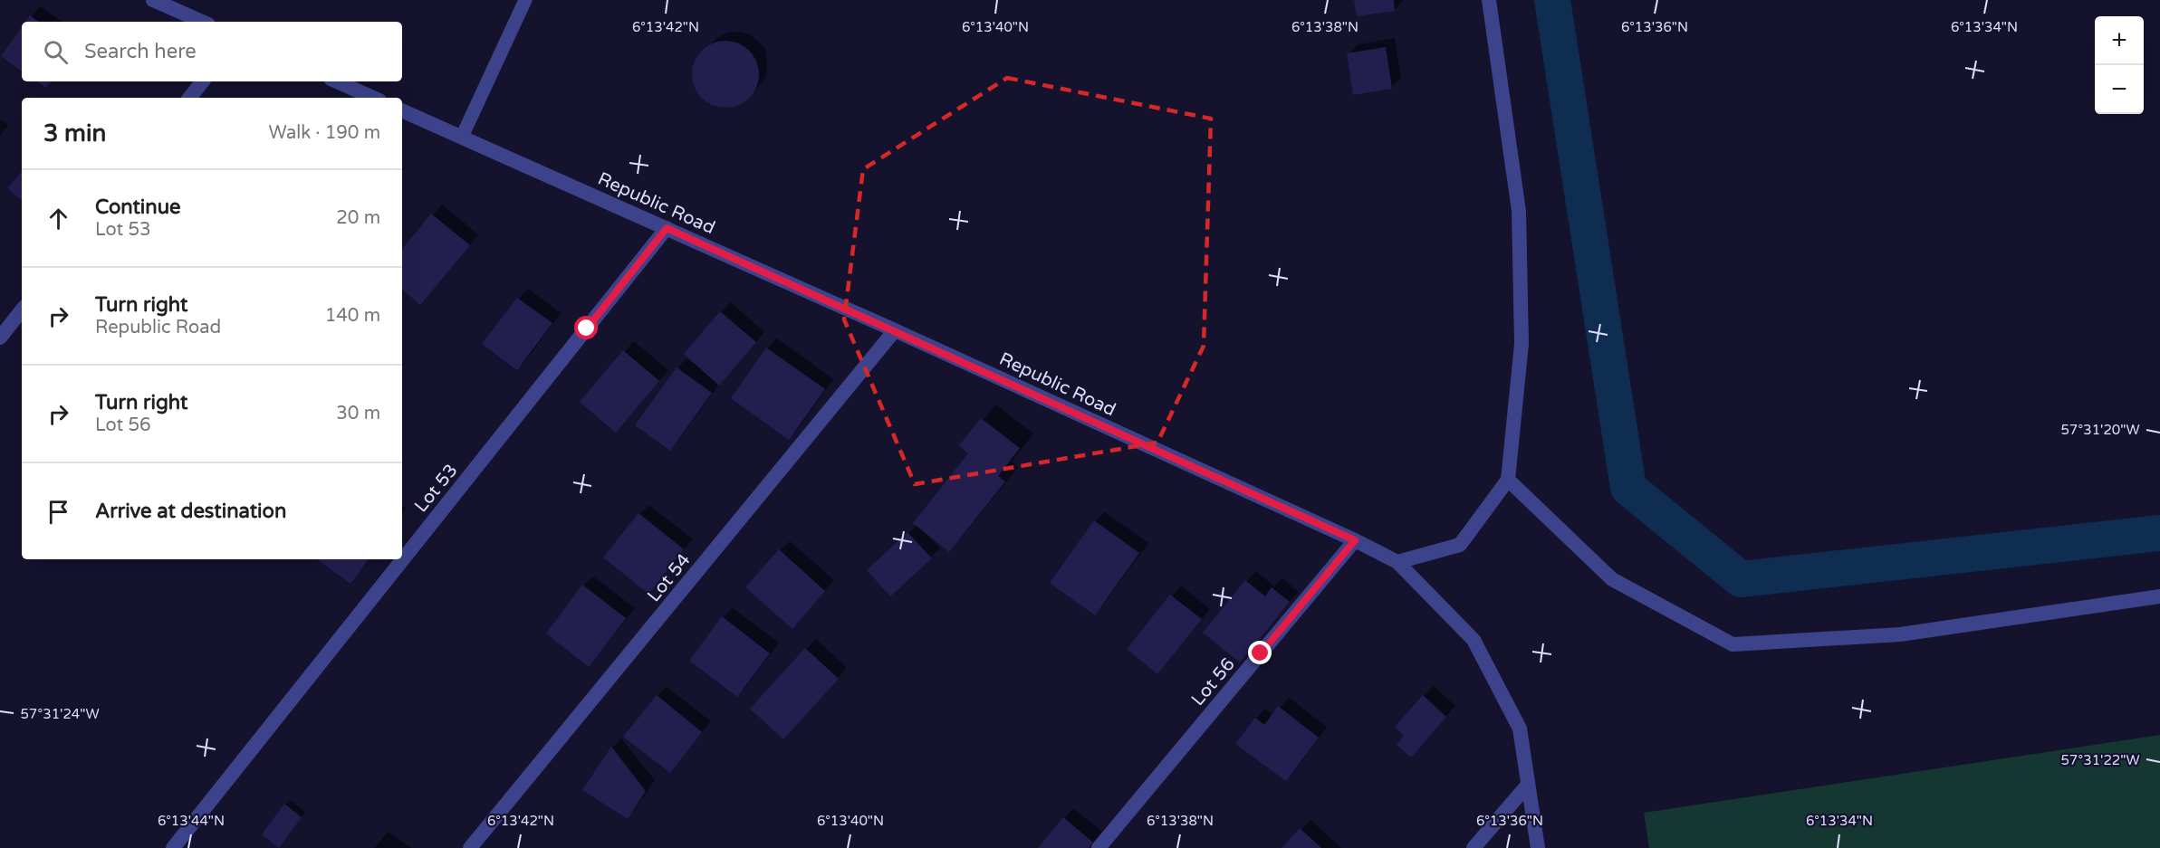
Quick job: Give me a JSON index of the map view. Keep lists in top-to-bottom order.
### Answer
{
  "streets": {
    "street": [
      "Republic Road",
      "Lot 53",
      "Lot 54",
      "Lot 56"
    ]
  },
  "crossings": [
    ["Republic Road", "Lot 53"],
    ["Republic Road", "Lot 54"],
    ["Republic Road", "Lot 56"]
  ],
  "page": {
    "map_buttons": ["+", "−"],
    "search": "Search here",
    "heading": ["3 min", "Walk · 190 m"],
    "list": [
      ["Continue", "Lot 53", "20 m"],
      ["Turn right", "Republic Road", "140 m"],
      ["Turn right", "Lot 56", "30 m"],
      "Arrive at destination"
    ]
  },
  "coordinates": [
    "6°13'42\"N",
    "6°13'40\"N",
    "6°13'38\"N",
    "6°13'36\"N",
    "6°13'34\"N",
    "57°31'20\"W",
    "57°31'24\"W",
    "57°31'22\"W",
    "6°13'44\"N"
  ]
}
